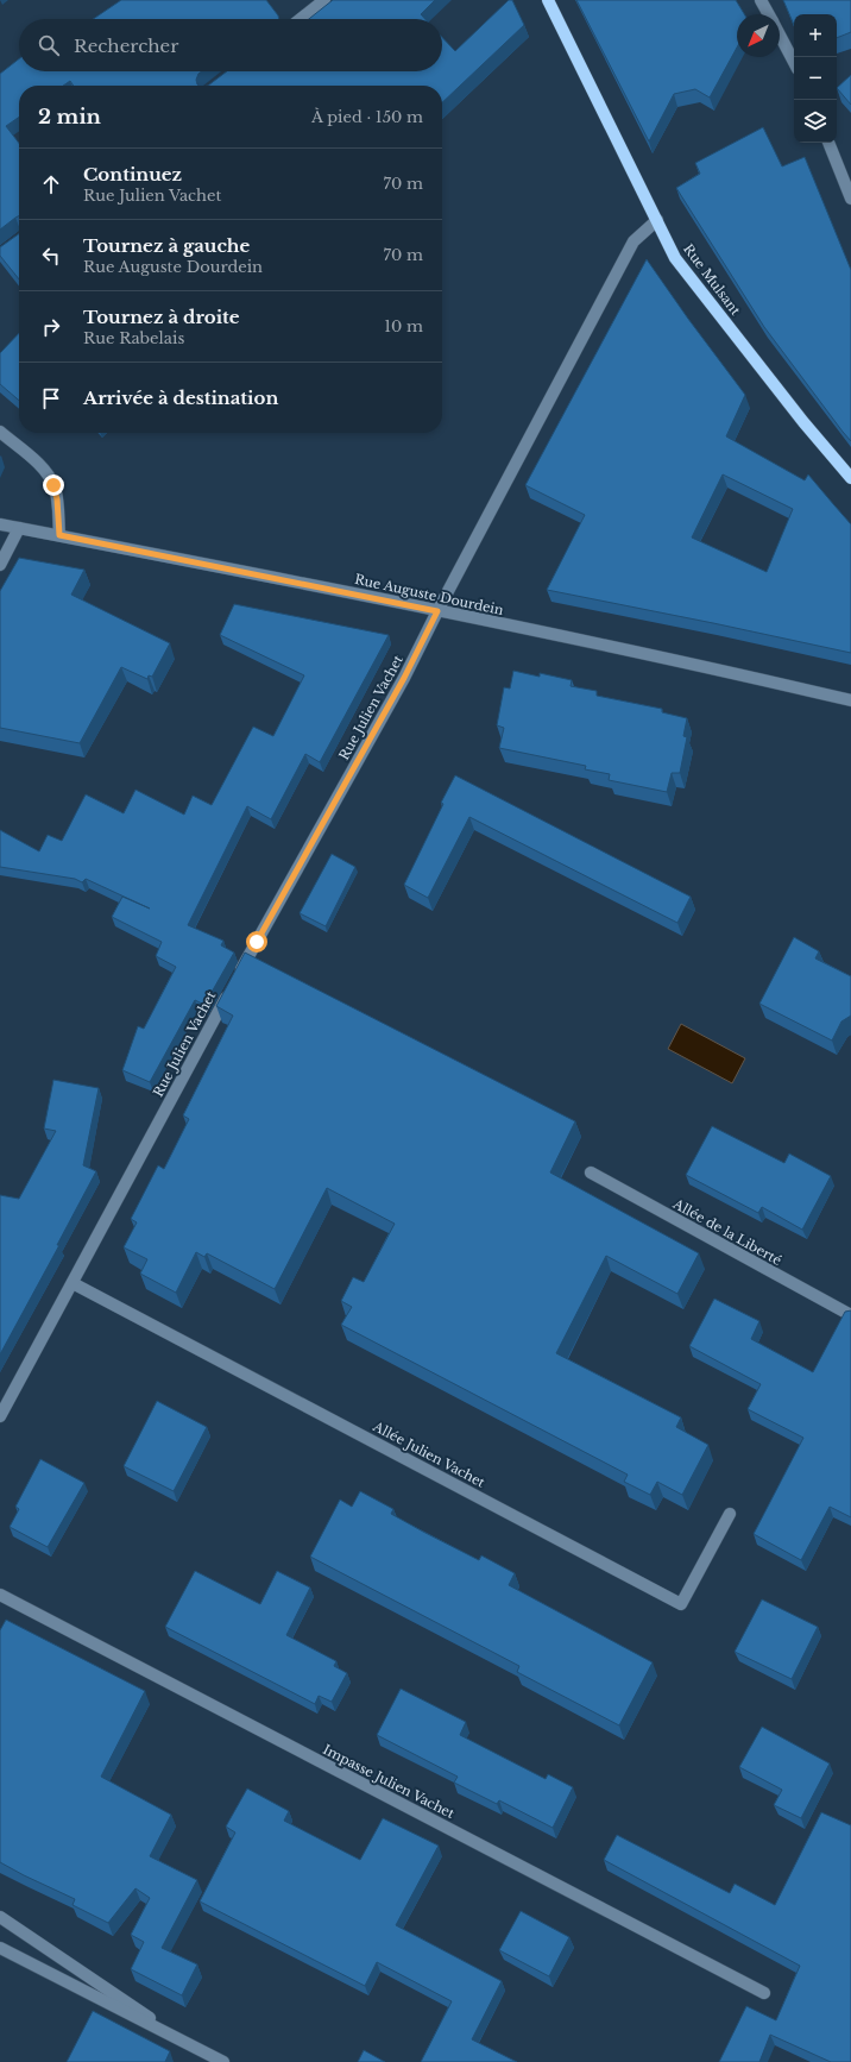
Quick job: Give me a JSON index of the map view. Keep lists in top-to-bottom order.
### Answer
{
  "streets": {
    "main road": ["Rue Mulsant"],
    "street": [
      "Rue Auguste Dourdein",
      "Rue Julien Vachet",
      "Allée de la Liberté",
      "Allée Julien Vachet",
      "Impasse Julien Vachet"
    ]
  },
  "crossings": [
    ["Rue Mulsant", "Rue Julien Vachet"],
    ["Rue Auguste Dourdein", "Rue Julien Vachet"],
    ["Rue Julien Vachet", "Allée Julien Vachet"]
  ],
  "north": "bottom left",
  "page": {
    "map_buttons": ["+", "−"],
    "search": "Rechercher",
    "heading": ["2 min", "À pied · 150 m"],
    "list": [
      ["Continuez", "Rue Julien Vachet", "70 m"],
      ["Tournez à gauche", "Rue Auguste Dourdein", "70 m"],
      ["Tournez à droite", "Rue Rabelais", "10 m"],
      "Arrivée à destination"
    ]
  }
}
